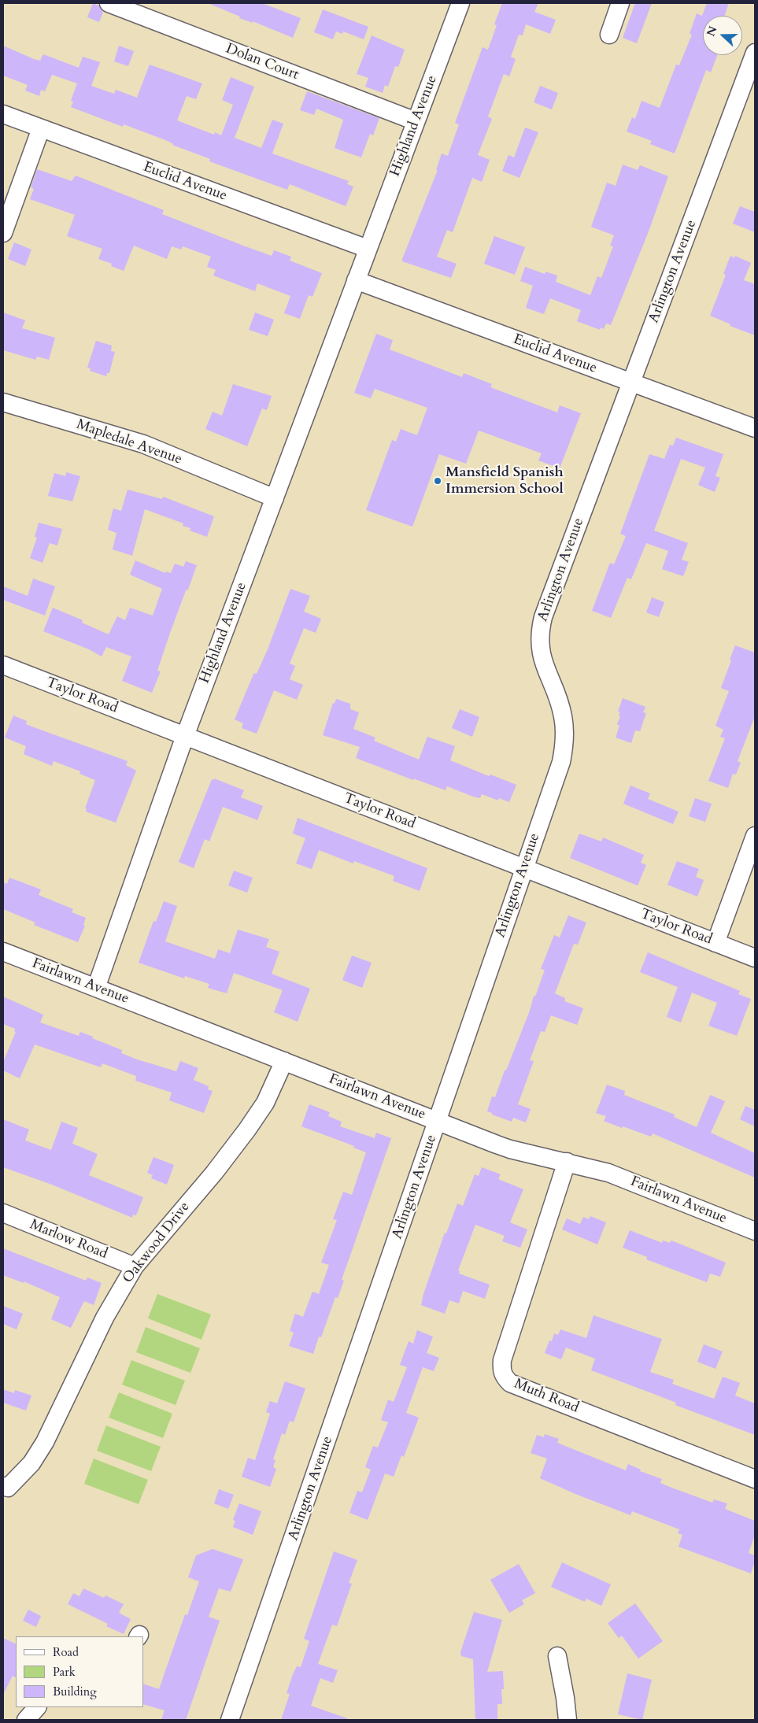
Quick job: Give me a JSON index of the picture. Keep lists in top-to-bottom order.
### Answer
{
  "streets": {
    "street": [
      "Dolan Court",
      "Highland Avenue",
      "Euclid Avenue",
      "Arlington Avenue",
      "Mapledale Avenue",
      "Taylor Road",
      "Fairlawn Avenue",
      "Marlow Road",
      "Oakwood Drive",
      "Muth Road"
    ]
  },
  "crossings": [
    ["Dolan Court", "Highland Avenue"],
    ["Highland Avenue", "Euclid Avenue"],
    ["Highland Avenue", "Mapledale Avenue"],
    ["Highland Avenue", "Taylor Road"],
    ["Highland Avenue", "Fairlawn Avenue"],
    ["Euclid Avenue", "Arlington Avenue"],
    ["Arlington Avenue", "Taylor Road"],
    ["Arlington Avenue", "Fairlawn Avenue"],
    ["Fairlawn Avenue", "Oakwood Drive"],
    ["Fairlawn Avenue", "Muth Road"],
    ["Marlow Road", "Oakwood Drive"]
  ],
  "places": ["Mansfield Spanish Immersion School"],
  "legend": ["Road", "Park", "Building"],
  "north": "left"
}
